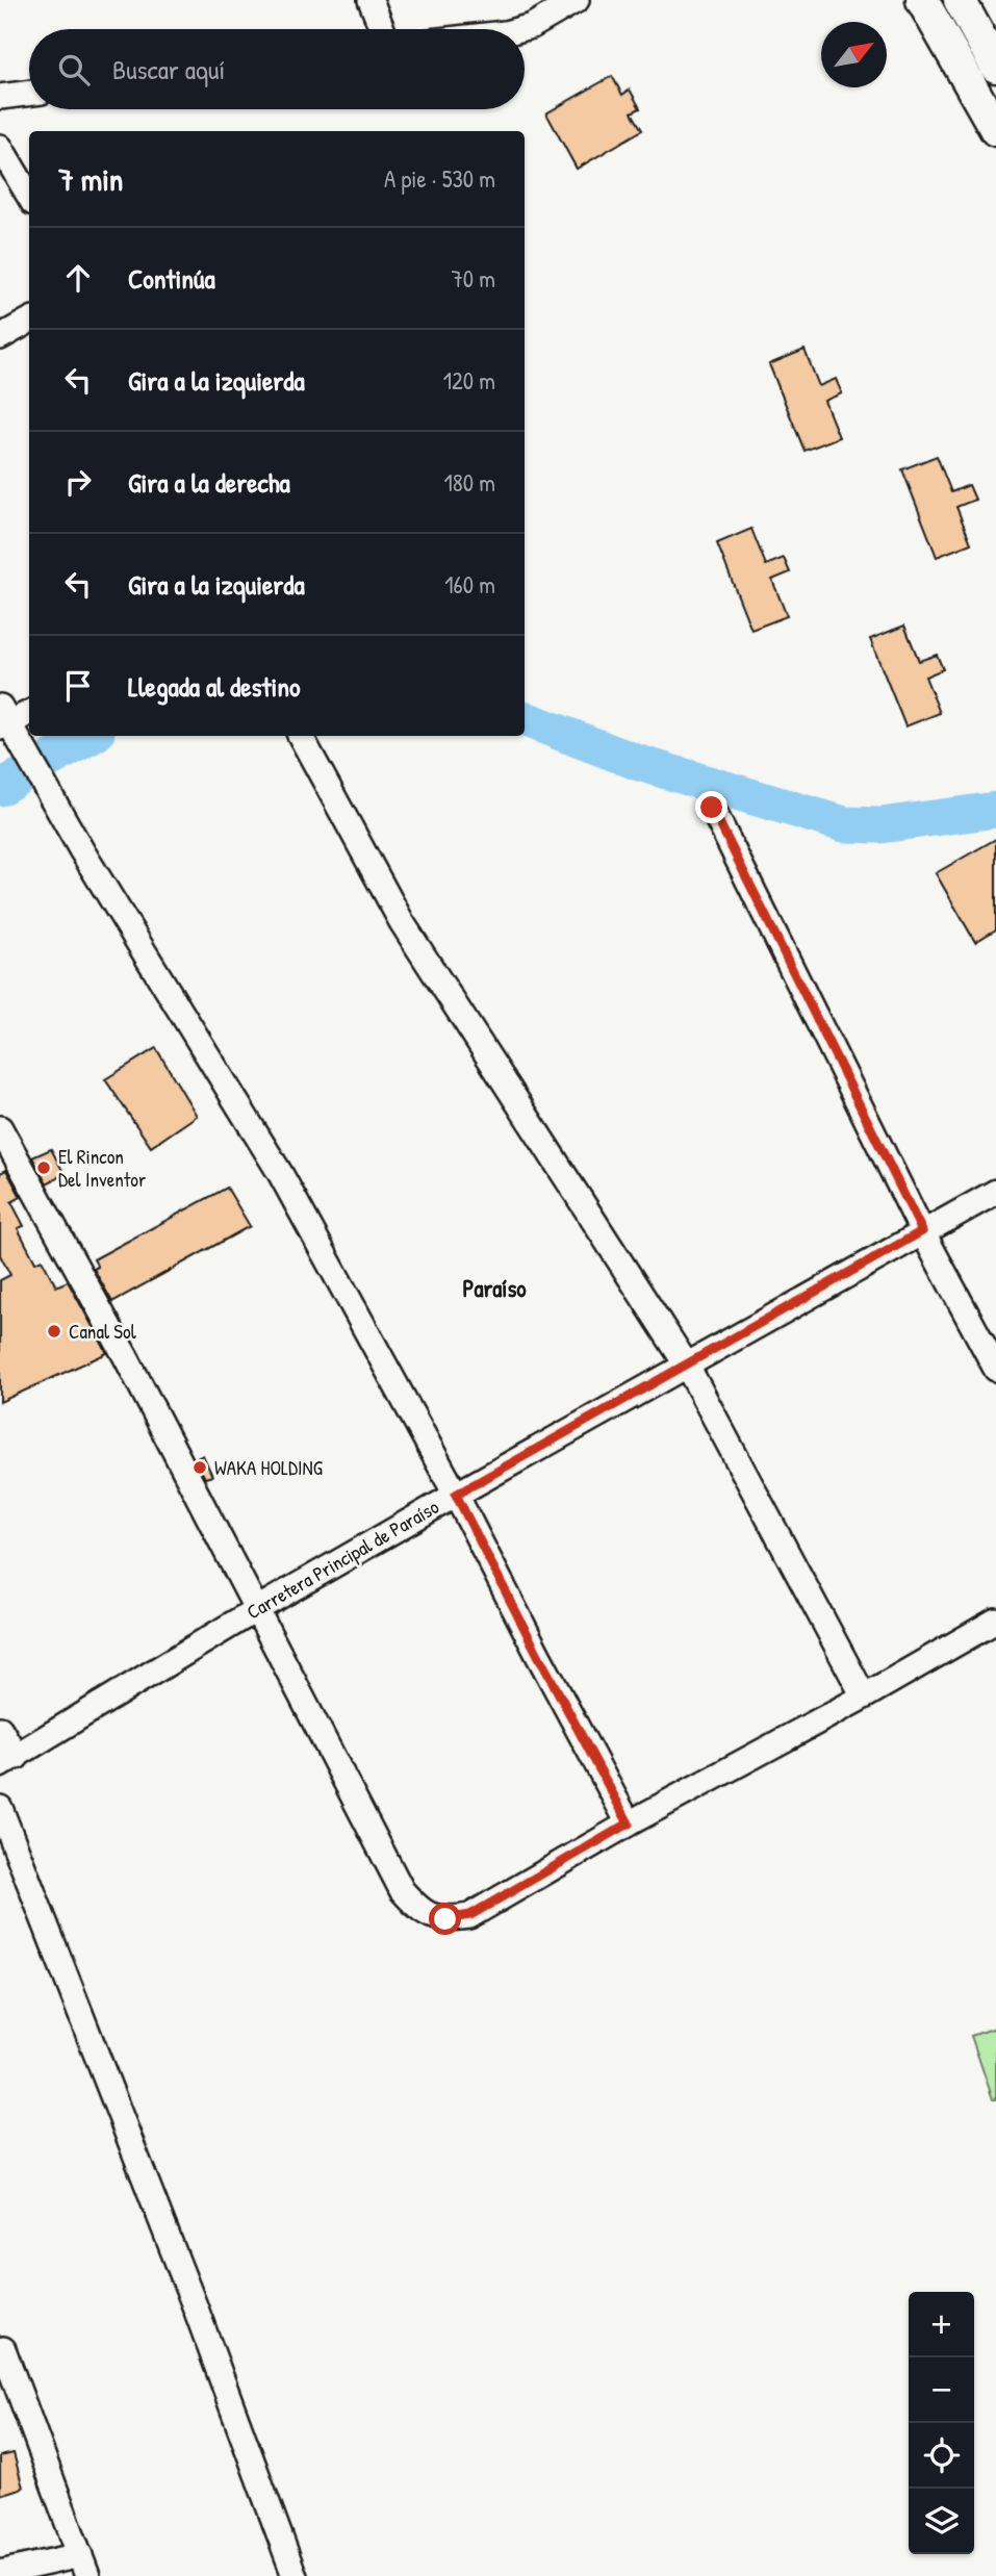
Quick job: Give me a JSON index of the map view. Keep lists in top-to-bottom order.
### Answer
{
  "streets": {
    "street": ["Carretera Principal de Paraíso"]
  },
  "districts": ["Paraíso"],
  "places": ["El Rincon Del Inventor", "Canal Sol", "WAKA HOLDING"],
  "north": "top right",
  "page": {
    "search": "Buscar aquí",
    "heading": ["7 min", "A pie · 530 m"],
    "list": [
      ["Continúa", "70 m"],
      ["Gira a la izquierda", "120 m"],
      ["Gira a la derecha", "180 m"],
      ["Gira a la izquierda", "160 m"],
      "Llegada al destino"
    ],
    "map_buttons": ["+", "−"]
  }
}
